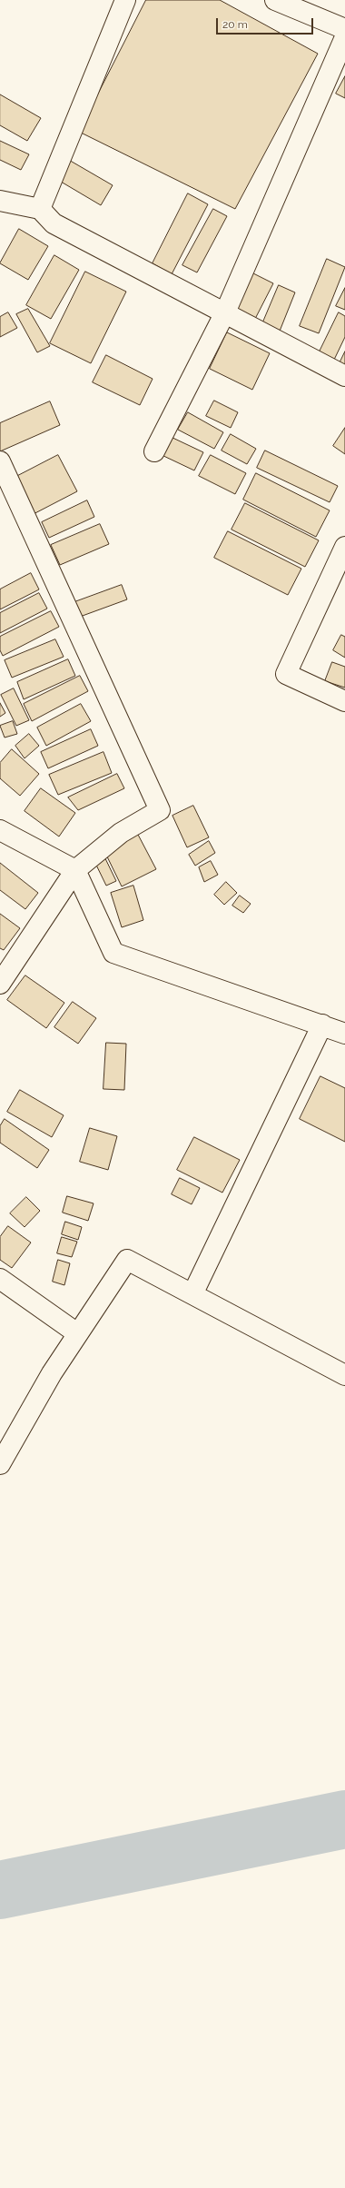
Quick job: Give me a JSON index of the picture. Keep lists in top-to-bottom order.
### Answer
{
  "scale_bar": "20 m"
}
